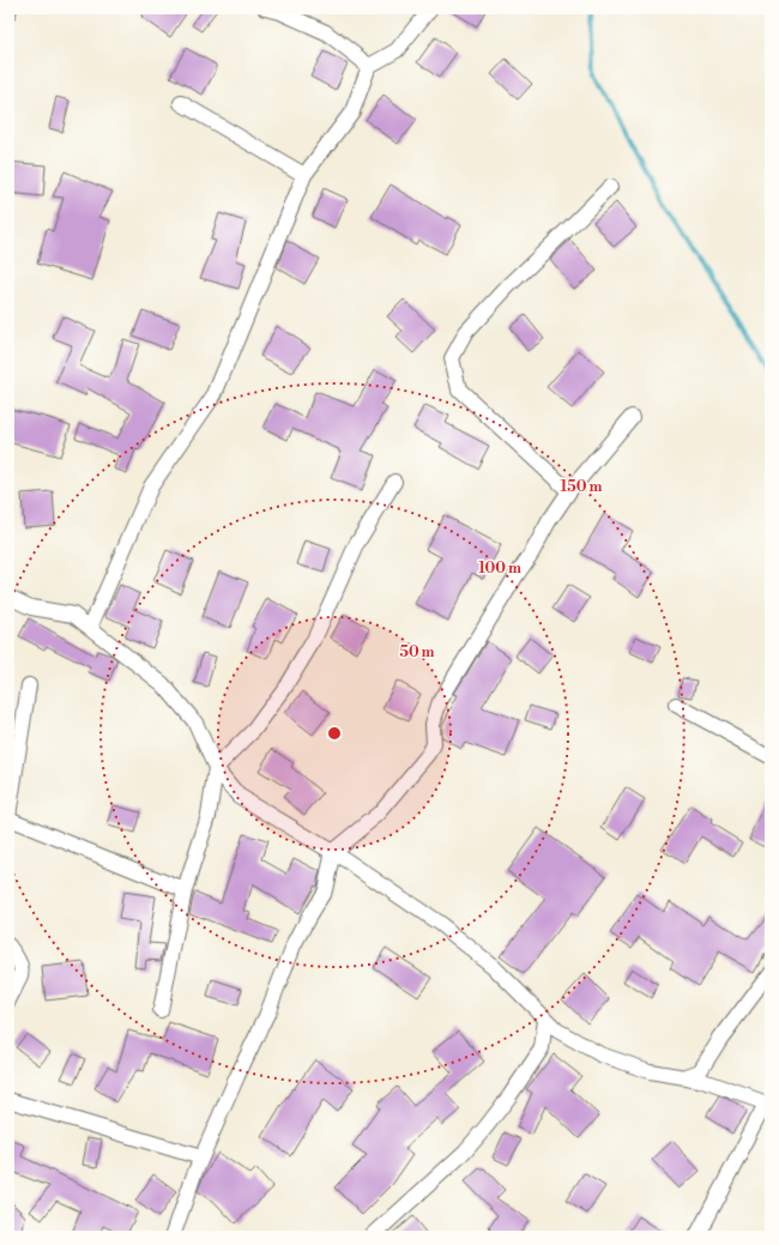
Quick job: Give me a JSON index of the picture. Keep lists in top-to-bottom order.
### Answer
{
  "rings": ["150 m", "100 m", "50 m"]
}
